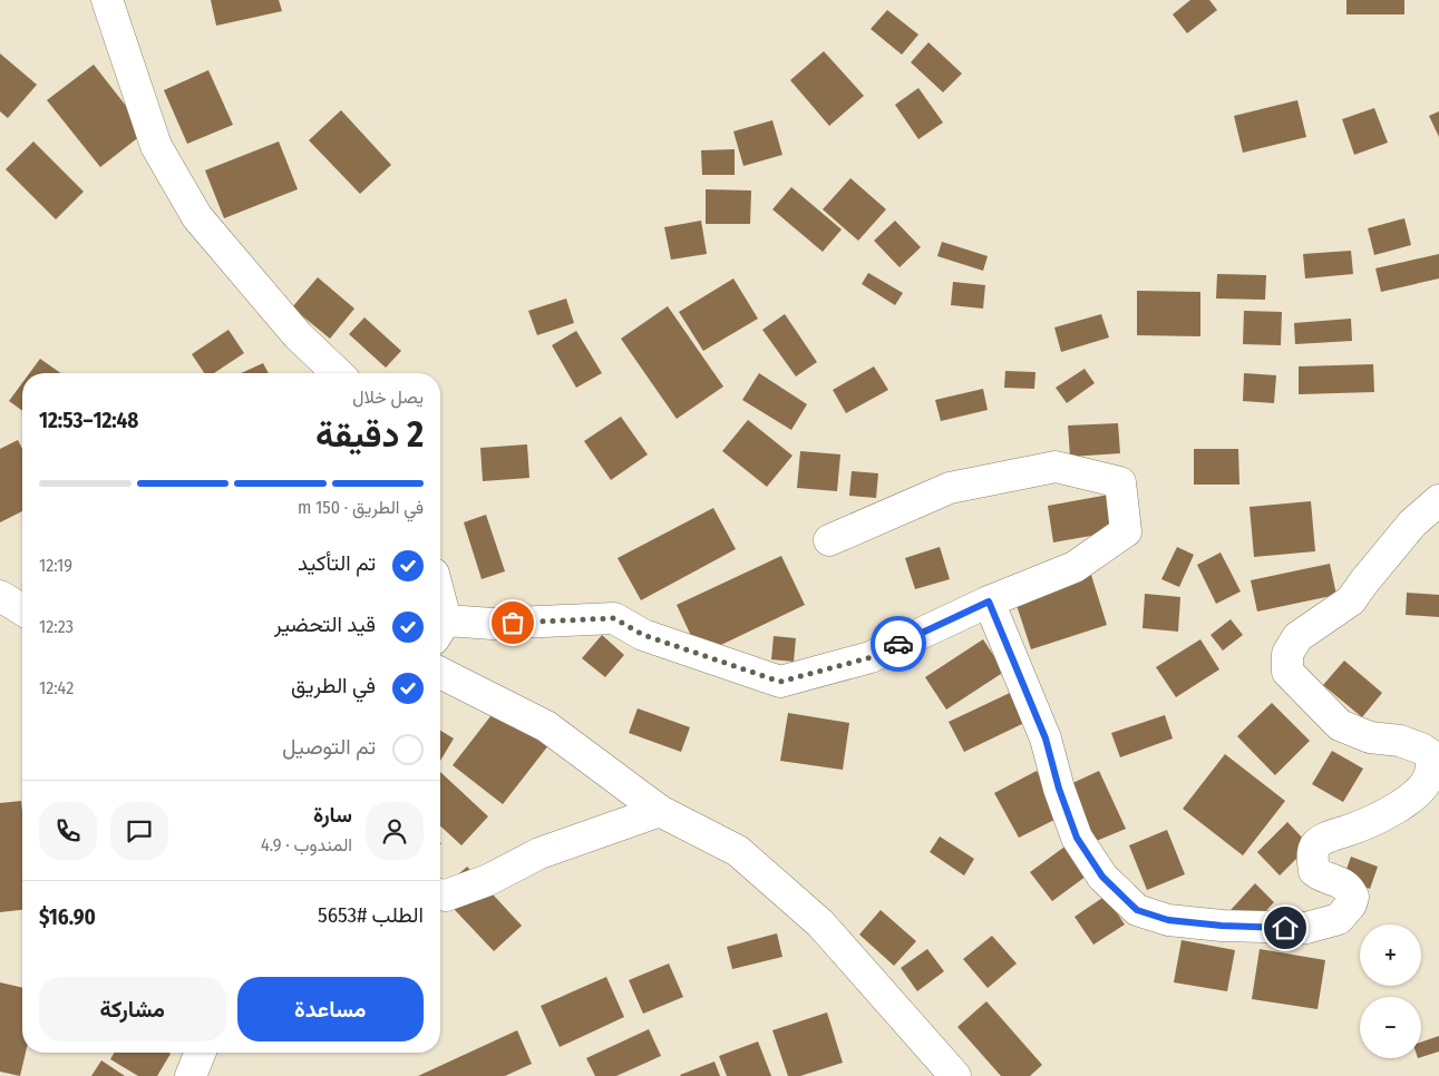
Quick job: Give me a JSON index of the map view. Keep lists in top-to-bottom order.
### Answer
{
  "page": {
    "heading": ["2 دقيقة", "يصل خلال", "12:48–12:53"],
    "panel": [
      "سارة",
      "المندوب · 4.9",
      "الطلب #5653",
      "$16.90"
    ],
    "bar": "في الطريق · 150 m",
    "list": [
      ["تم التأكيد", "12:19"],
      ["قيد التحضير", "12:23"],
      ["في الطريق", "12:42"],
      "تم التوصيل"
    ],
    "map_buttons": ["+", "−"],
    "buttons": ["مساعدة", "مشاركة"]
  }
}
